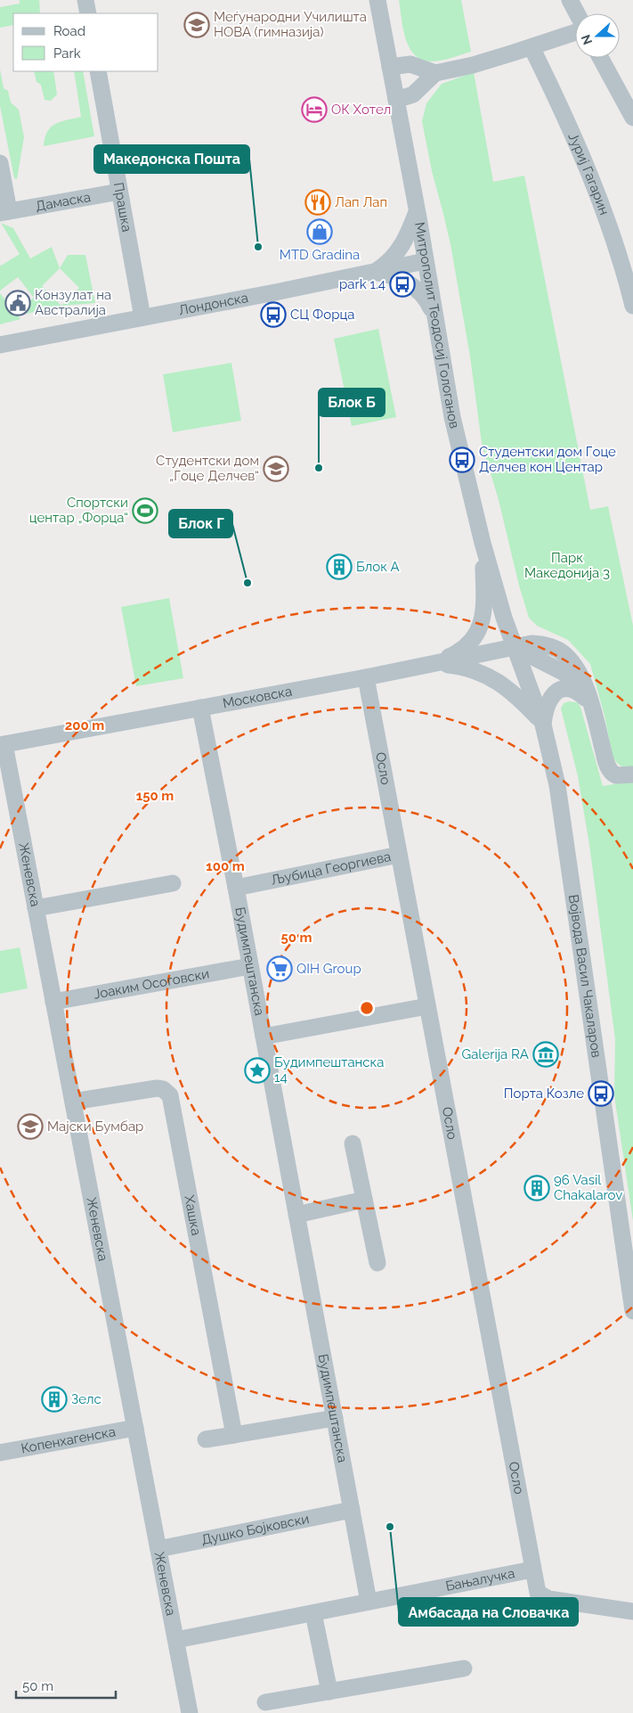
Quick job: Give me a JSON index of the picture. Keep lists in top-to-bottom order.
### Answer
{
  "streets": {
    "street": [
      "Јуриј Гагарин",
      "Дамаска",
      "Прашка",
      "Лондонска",
      "Митрополит Теодосиј Гологанов",
      "Московска",
      "Осло",
      "Љубица Георгиева",
      "Женевска",
      "Будимпештанска",
      "Војвода Васил Чакаларов",
      "Јоаким Осоговски",
      "Хашка",
      "Копенхагенска",
      "Душко Бојковски",
      "Бањалучка"
    ]
  },
  "crossings": [
    ["Дамаска", "Прашка"],
    ["Прашка", "Лондонска"],
    ["Лондонска", "Митрополит Теодосиј Гологанов"],
    ["Митрополит Теодосиј Гологанов", "Московска"],
    ["Митрополит Теодосиј Гологанов", "Војвода Васил Чакаларов"],
    ["Московска", "Осло"],
    ["Московска", "Женевска"],
    ["Московска", "Будимпештанска"],
    ["Московска", "Војвода Васил Чакаларов"],
    ["Осло", "Љубица Георгиева"],
    ["Осло", "Бањалучка"],
    ["Љубица Георгиева", "Будимпештанска"],
    ["Женевска", "Јоаким Осоговски"],
    ["Женевска", "Хашка"],
    ["Женевска", "Копенхагенска"],
    ["Женевска", "Душко Бојковски"],
    ["Женевска", "Бањалучка"],
    ["Будимпештанска", "Јоаким Осоговски"],
    ["Будимпештанска", "Душко Бојковски"],
    ["Будимпештанска", "Бањалучка"]
  ],
  "parks": ["Парк Македонија 3"],
  "places": {
    "school or university": ["Меѓународни Училишта НОВА (гимназија)", "Студентски дом „Гоце Делчев“", "Мајски Бумбар"],
    "hotel": ["ОК Хотел"],
    "restaurant": ["Лап Лап"],
    "shop": ["MTD Gradina"],
    "other": [
      "Македонска Пошта",
      "Блок Б",
      "Блок Г",
      "Амбасада на Словачка"
    ],
    "bus stop": [
      "park 1.4",
      "СЦ Форца",
      "Студентски дом Гоце Делчев кон Центар",
      "Порта Козле"
    ],
    "public building": ["Конзулат на Австралија"],
    "sports": ["Спортски центар „Форца“"],
    "building": ["Блок А", "96 Vasil Chakalarov", "Зелс"],
    "supermarket": ["QIH Group"],
    "museum": ["Galerija RA"],
    "place": ["Будимпештанска 14"]
  },
  "legend": ["Road", "Park"],
  "scale_bar": "50 m",
  "north": "left",
  "rings": [
    "200 m",
    "150 m",
    "100 m",
    "50 m"
  ]
}
